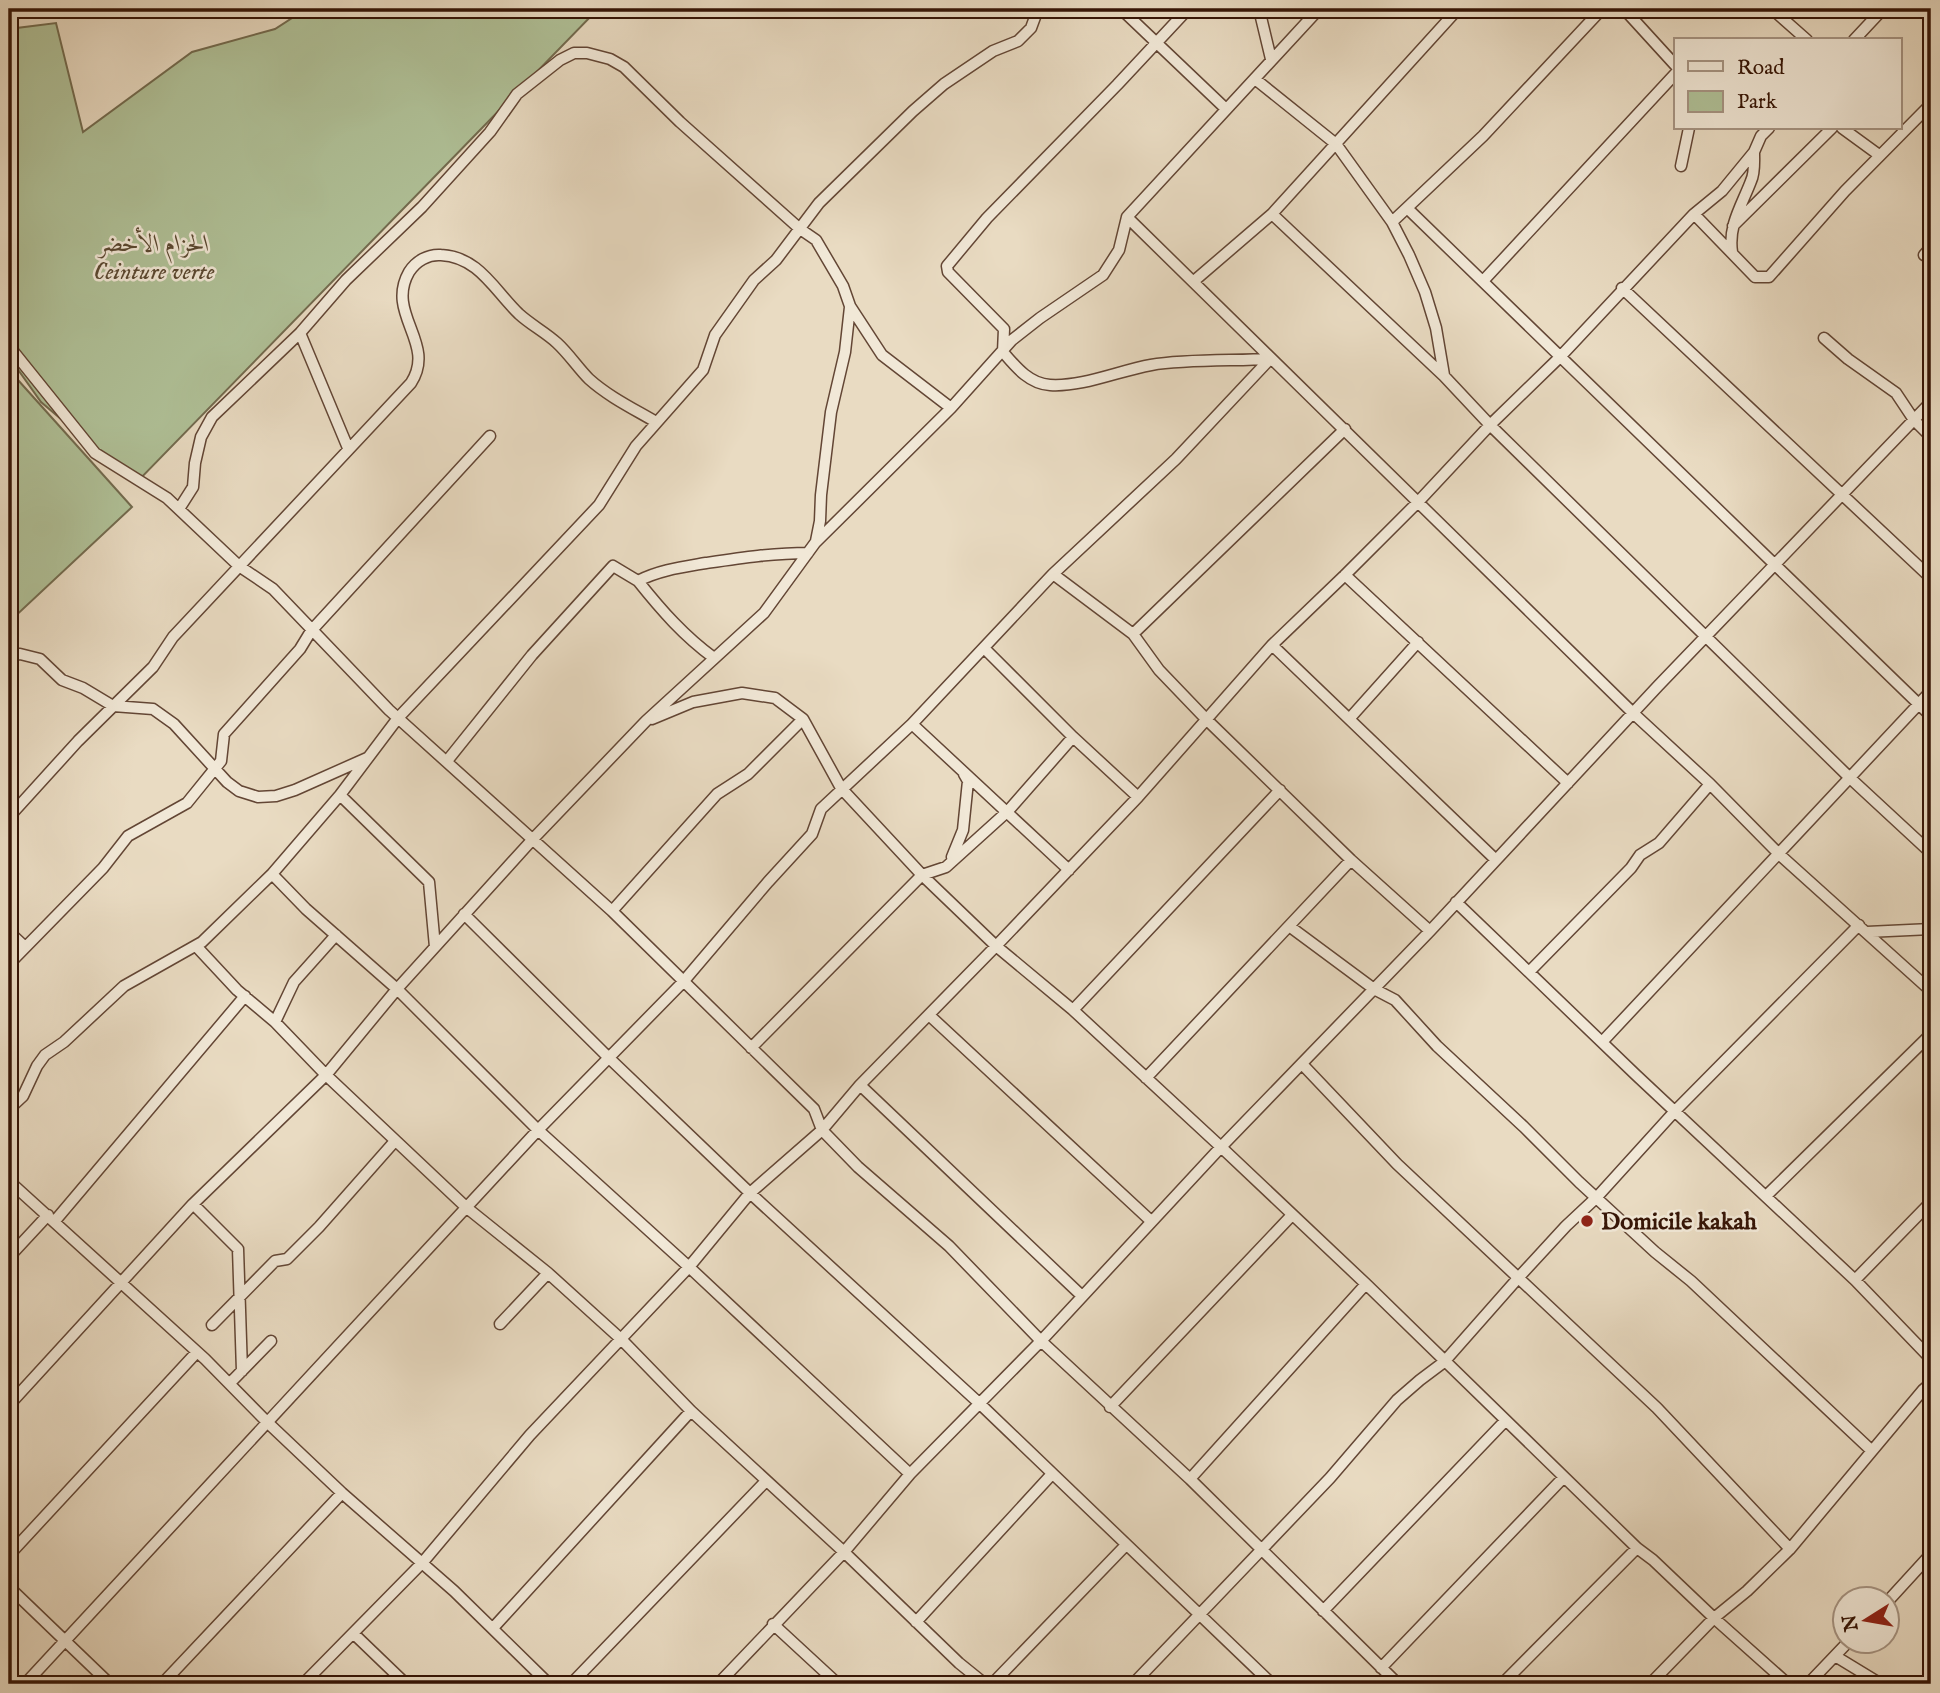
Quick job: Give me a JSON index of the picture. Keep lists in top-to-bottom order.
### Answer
{
  "parks": ["الحزام الأخضر Ceinture verte"],
  "places": ["Domicile kakah"],
  "legend": ["Road", "Park"],
  "north": "left"
}
